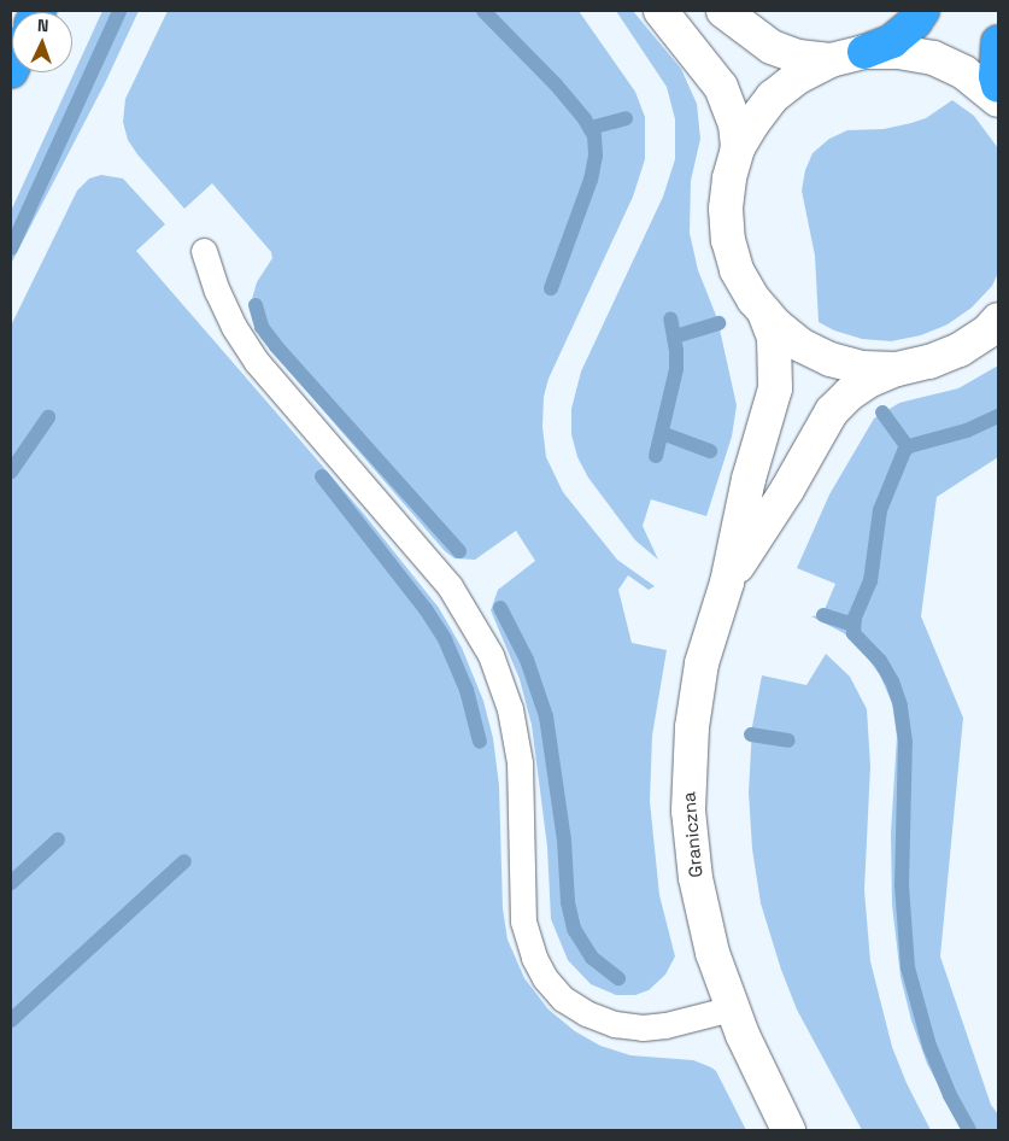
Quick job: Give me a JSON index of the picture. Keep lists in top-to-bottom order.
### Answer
{
  "streets": {
    "main road": ["Graniczna"]
  },
  "north": "top"
}
